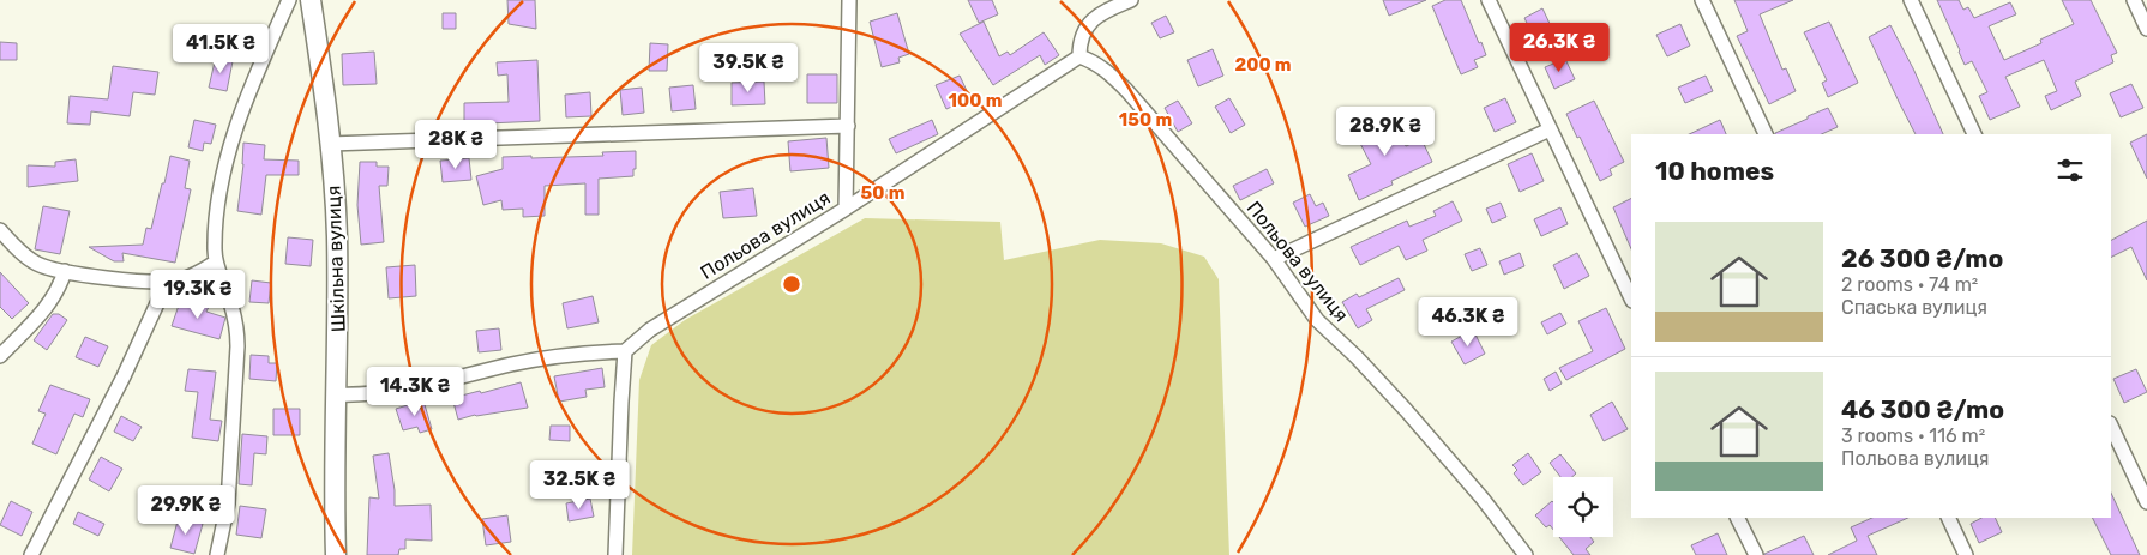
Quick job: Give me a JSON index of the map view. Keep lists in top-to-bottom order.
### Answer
{
  "streets": {
    "main road": ["Шкільна вулиця"],
    "street": ["Польова вулиця"]
  },
  "page": {
    "price": [
      "26.3K ₴",
      "41.5K ₴",
      "39.5K ₴",
      "28.9K ₴",
      "28K ₴",
      "19.3K ₴",
      "46.3K ₴",
      "14.3K ₴",
      "32.5K ₴",
      "29.9K ₴"
    ],
    "heading": "10 homes",
    "list": [
      {
        "name": "26 300 ₴/mo",
        "note": "2 rooms · 74 m² · Спаська вулиця"
      },
      {
        "name": "46 300 ₴/mo",
        "note": "3 rooms · 116 m² · Польова вулиця"
      }
    ]
  },
  "rings": [
    "200 m",
    "100 m",
    "150 m",
    "50 m"
  ]
}
